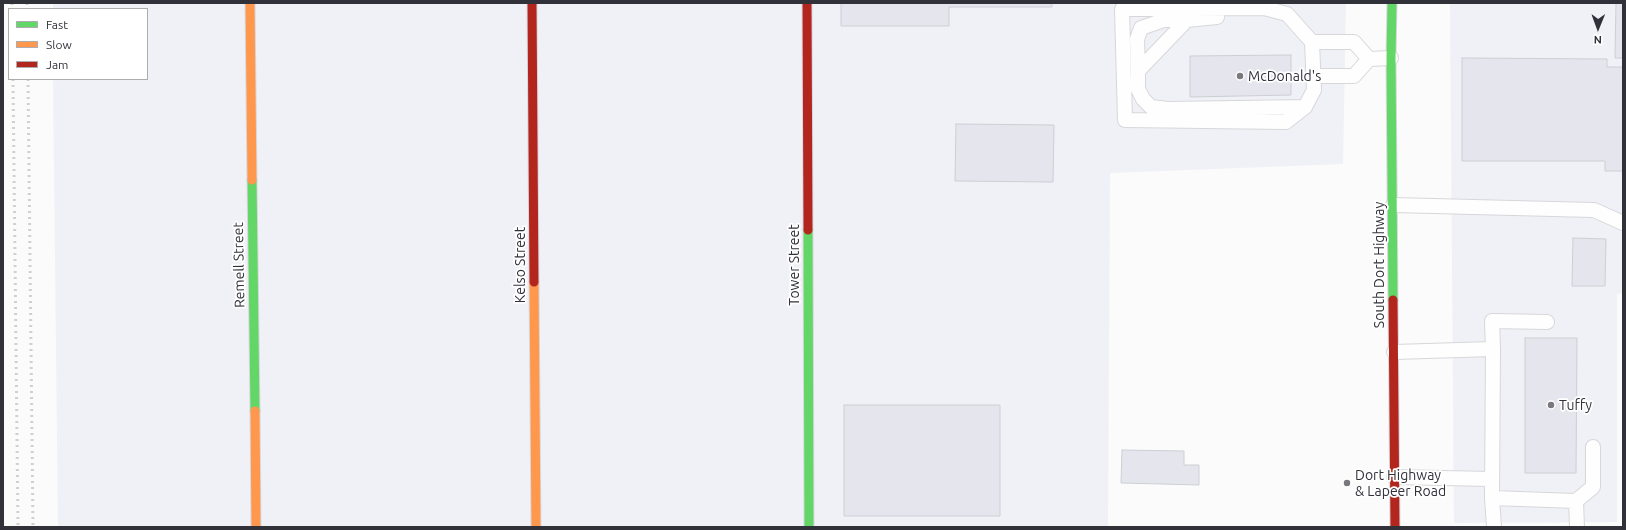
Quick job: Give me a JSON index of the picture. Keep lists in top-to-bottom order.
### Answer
{
  "streets": {
    "street": [
      "Remell Street",
      "Kelso Street",
      "Tower Street",
      "South Dort Highway"
    ]
  },
  "places": ["McDonald's", "Tuffy", "Dort Highway & Lapeer Road"],
  "legend": ["Fast", "Slow", "Jam"],
  "north": "bottom"
}
